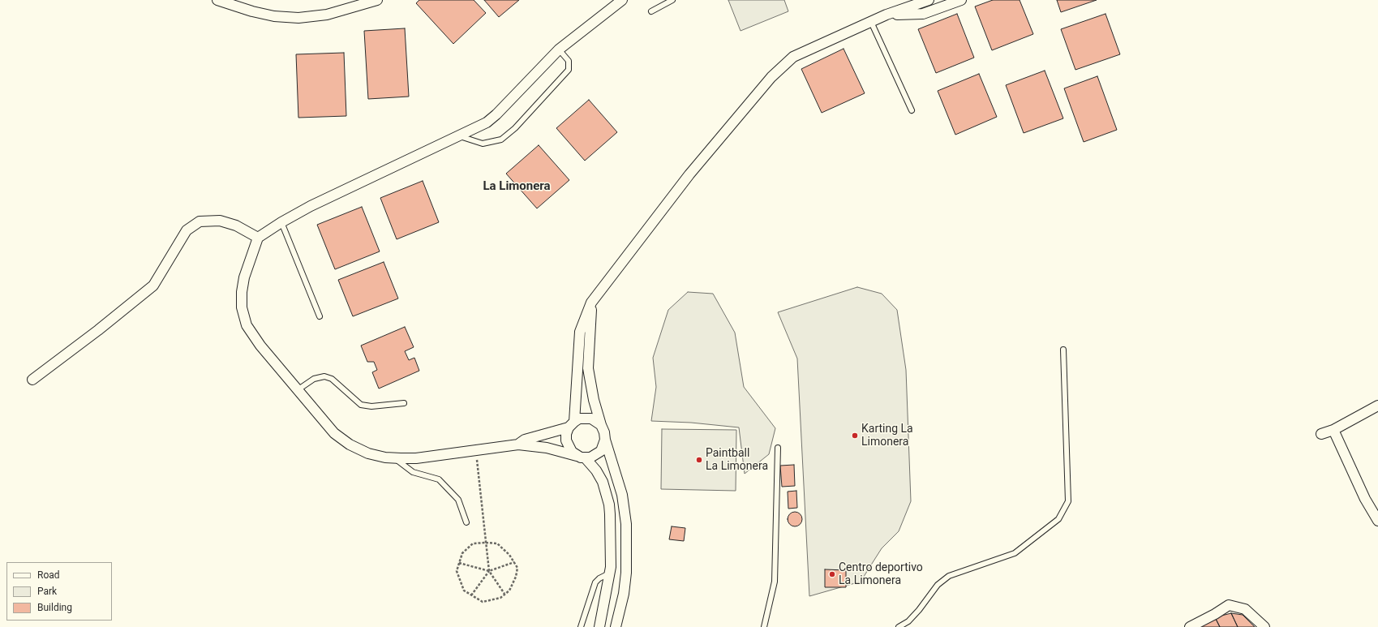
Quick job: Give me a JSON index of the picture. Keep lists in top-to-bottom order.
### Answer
{
  "districts": ["La Limonera"],
  "places": ["Karting La Limonera", "Paintball La Limonera", "Centro deportivo La Limonera"],
  "legend": ["Road", "Park", "Building"]
}
